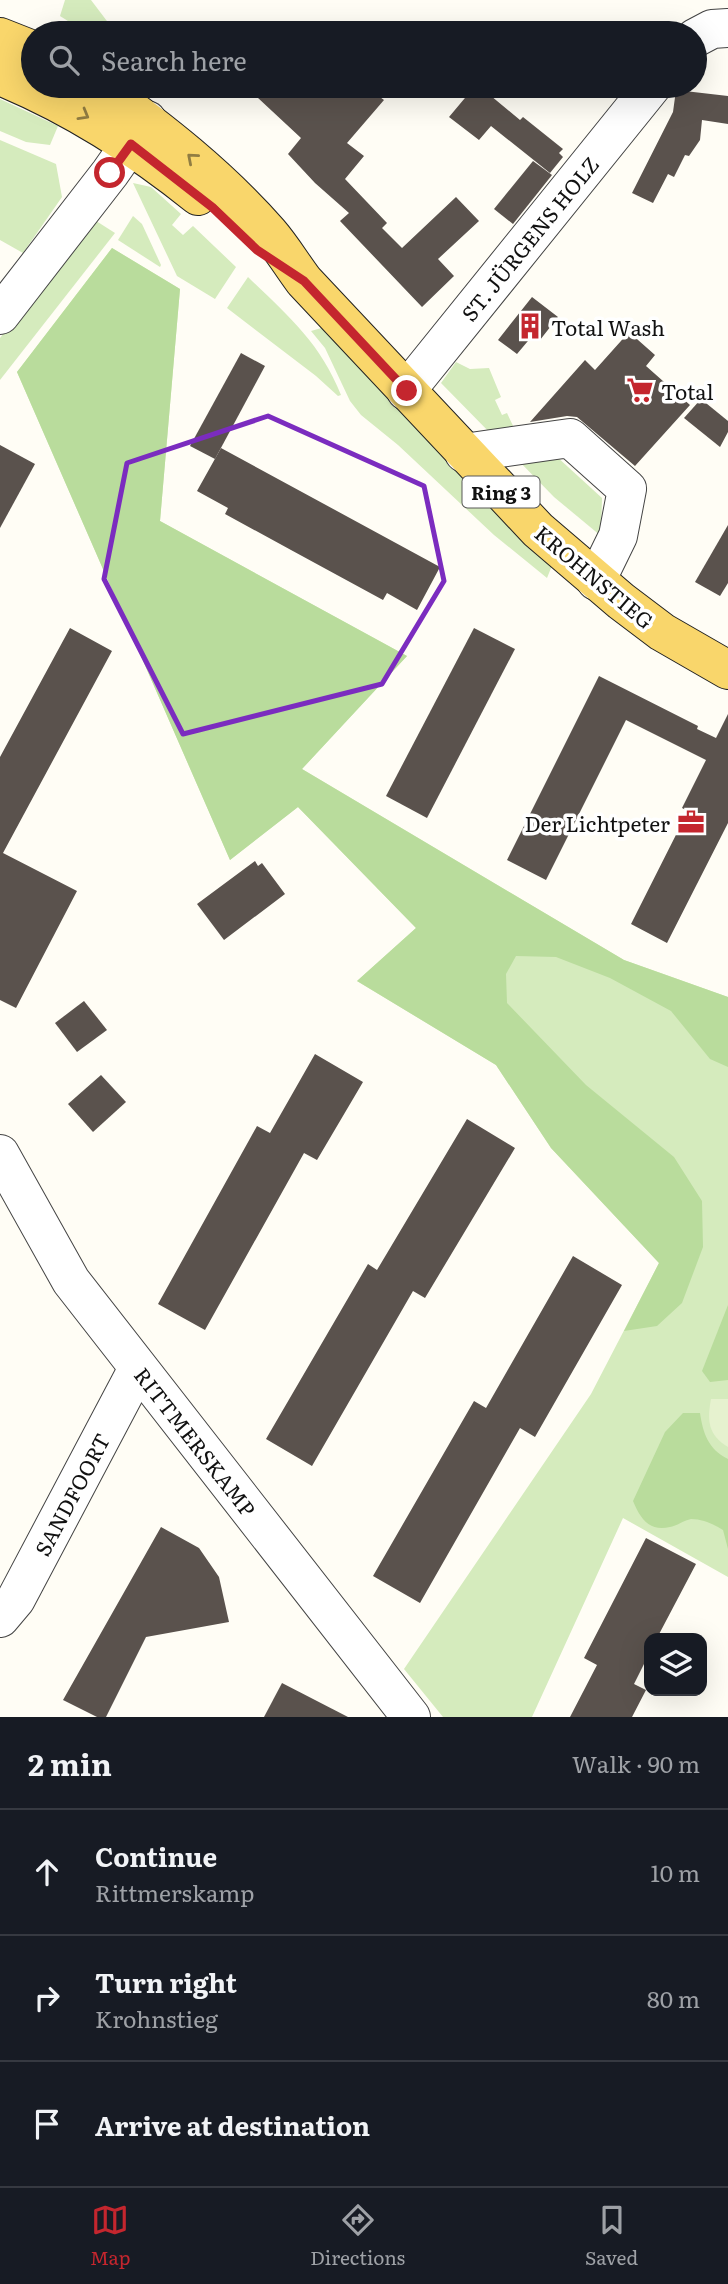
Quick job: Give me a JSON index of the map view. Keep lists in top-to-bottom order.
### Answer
{
  "streets": {
    "main road": ["Ring 3", "KROHNSTIEG"],
    "street": ["ST. JÜRGENS HOLZ", "RITTMERSKAMP", "SANDFOORT"]
  },
  "crossings": [
    ["ST. JÜRGENS HOLZ", "KROHNSTIEG"],
    ["RITTMERSKAMP", "SANDFOORT"]
  ],
  "places": {
    "building": ["Total Wash"],
    "supermarket": ["Total"],
    "office": ["Der Lichtpeter"]
  },
  "page": {
    "search": "Search here",
    "heading": ["2 min", "Walk · 90 m"],
    "list": [
      ["Continue", "Rittmerskamp", "10 m"],
      ["Turn right", "Krohnstieg", "80 m"],
      "Arrive at destination"
    ],
    "nav": ["Map", "Directions", "Saved"]
  }
}
